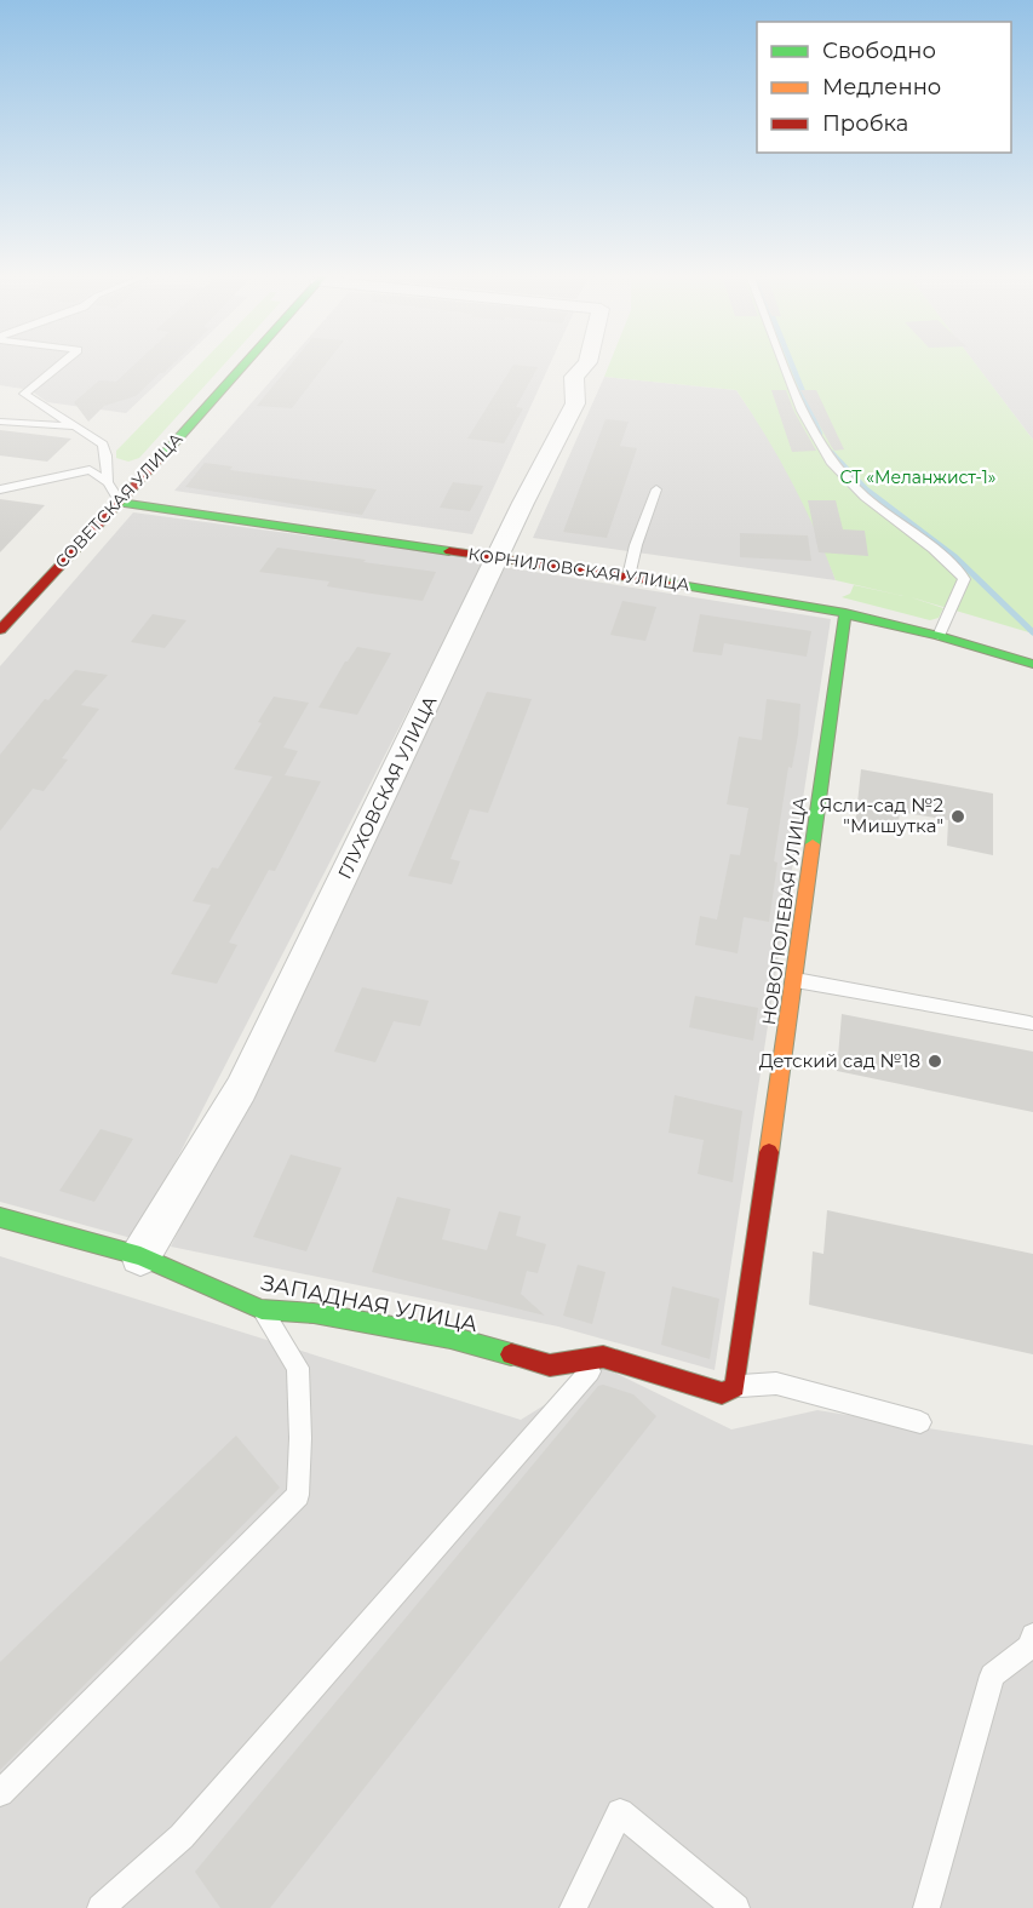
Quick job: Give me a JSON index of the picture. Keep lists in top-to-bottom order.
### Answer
{
  "streets": {
    "street": [
      "СОВЕТСКАЯ УЛИЦА",
      "КОРНИЛОВСКАЯ УЛИЦА",
      "ГЛУХОВСКАЯ УЛИЦА",
      "НОВОПОЛЕВАЯ УЛИЦА",
      "ЗАПАДНАЯ УЛИЦА"
    ]
  },
  "crossings": [
    ["СОВЕТСКАЯ УЛИЦА", "КОРНИЛОВСКАЯ УЛИЦА"],
    ["КОРНИЛОВСКАЯ УЛИЦА", "ГЛУХОВСКАЯ УЛИЦА"],
    ["КОРНИЛОВСКАЯ УЛИЦА", "НОВОПОЛЕВАЯ УЛИЦА"],
    ["ГЛУХОВСКАЯ УЛИЦА", "ЗАПАДНАЯ УЛИЦА"],
    ["НОВОПОЛЕВАЯ УЛИЦА", "ЗАПАДНАЯ УЛИЦА"]
  ],
  "parks": ["СТ «Меланжист-1»"],
  "places": ["Ясли-сад №2 \"Мишутка\"", "Детский сад №18"],
  "legend": ["Свободно", "Медленно", "Пробка"]
}
